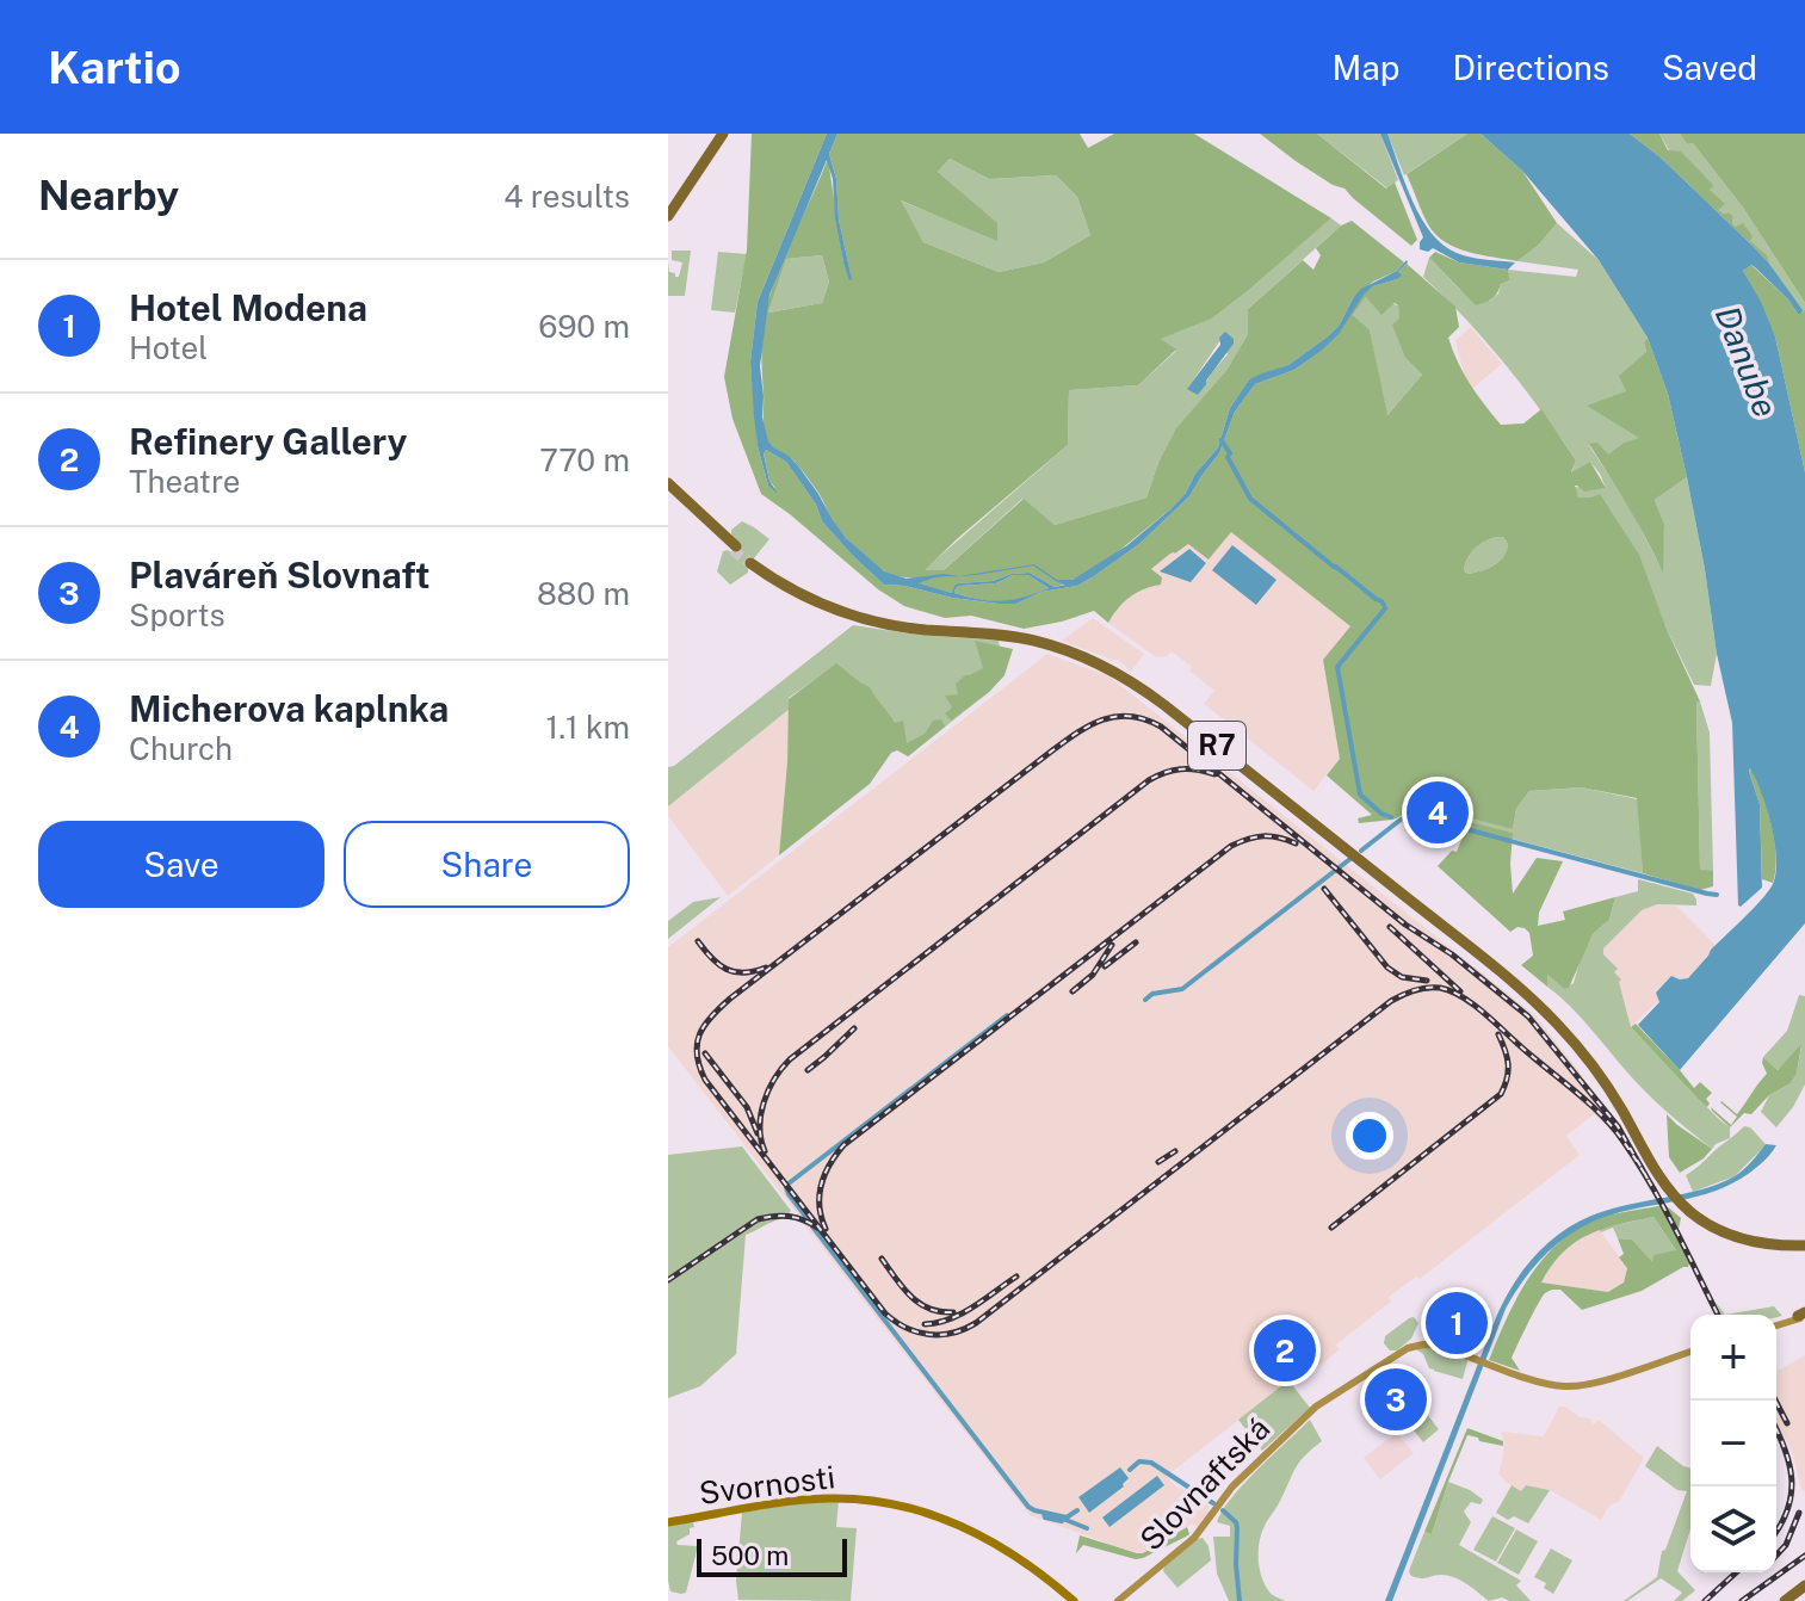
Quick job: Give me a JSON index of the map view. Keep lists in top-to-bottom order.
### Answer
{
  "streets": {
    "highway": ["R7"],
    "main road": ["Slovnaftská", "Svornosti"]
  },
  "water": ["Danube"],
  "scale_bar": "500 m",
  "page": {
    "header": "Kartio",
    "nav": ["Map", "Directions", "Saved"],
    "heading": ["Nearby", "4 results"],
    "list": [
      {
        "mark": "1",
        "name": "Hotel Modena",
        "note": "Hotel",
        "value": "690 m"
      },
      {
        "mark": "2",
        "name": "Refinery Gallery",
        "note": "Theatre",
        "value": "770 m"
      },
      {
        "mark": "3",
        "name": "Plaváreň Slovnaft",
        "note": "Sports",
        "value": "880 m"
      },
      {
        "mark": "4",
        "name": "Micherova kaplnka",
        "note": "Church",
        "value": "1.1 km"
      }
    ],
    "pins": [
      "4",
      "1",
      "2",
      "3"
    ],
    "buttons": ["Save", "Share"],
    "map_buttons": ["+", "−"],
    "scale": "500 m"
  }
}
